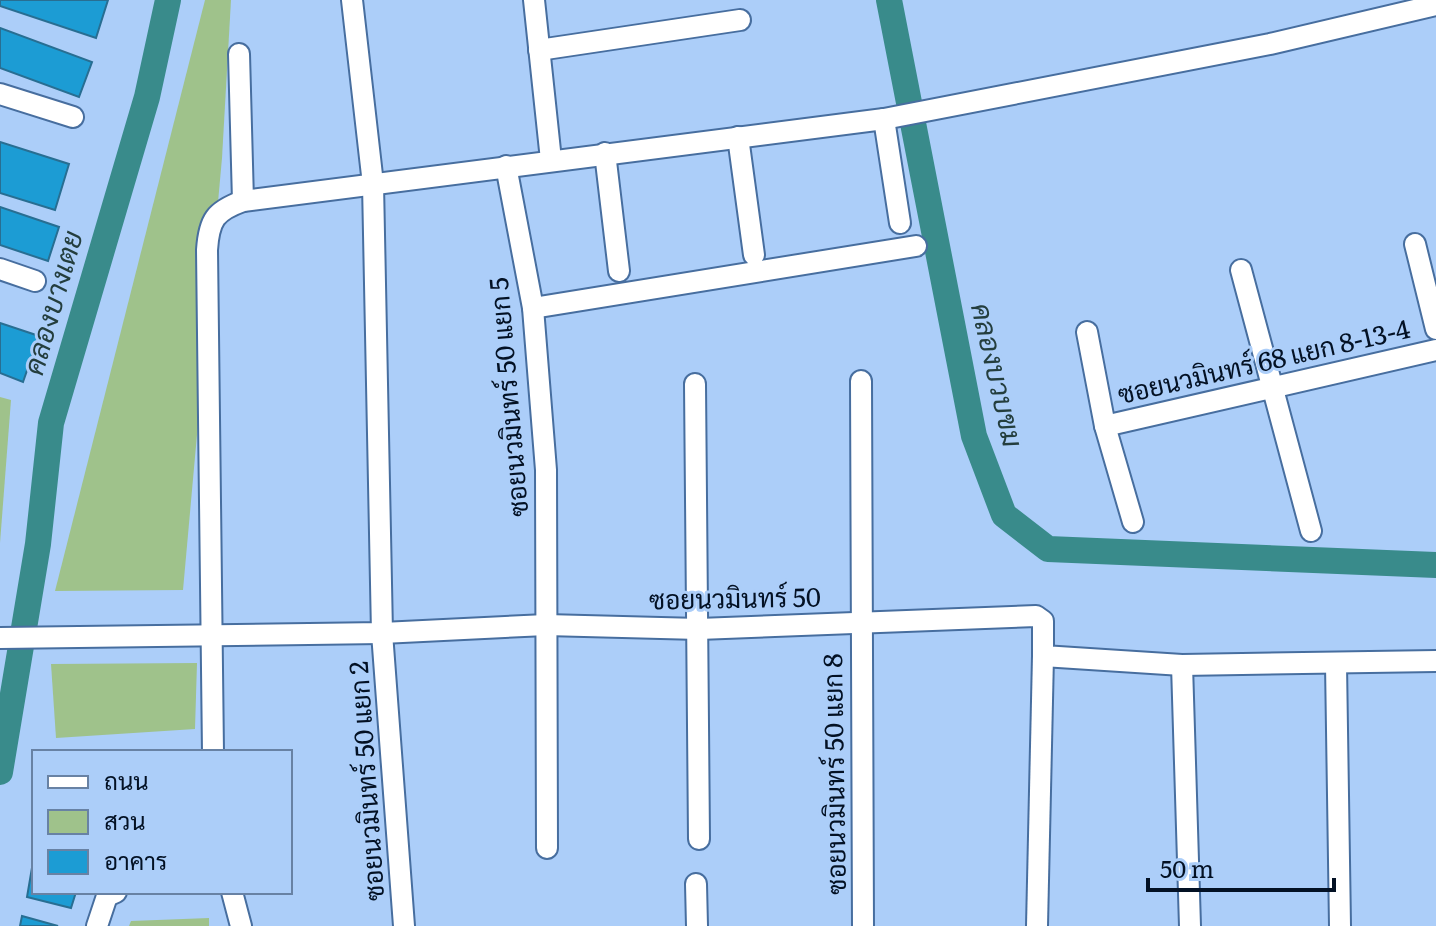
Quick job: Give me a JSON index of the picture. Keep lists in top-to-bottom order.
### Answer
{
  "streets": {
    "street": [
      "ซอยนวมินทร์ 68 แยก 8-13-4",
      "ซอยนวมินทร์ 50 แยก 5",
      "ซอยนวมินทร์ 50",
      "ซอยนวมินทร์ 50 แยก 8",
      "ซอยนวมินทร์ 50 แยก 2"
    ]
  },
  "crossings": [
    ["ซอยนวมินทร์ 50 แยก 5", "ซอยนวมินทร์ 50"],
    ["ซอยนวมินทร์ 50", "ซอยนวมินทร์ 50 แยก 8"],
    ["ซอยนวมินทร์ 50", "ซอยนวมินทร์ 50 แยก 2"]
  ],
  "water": ["คลองบางเตย", "คลองบวบขม"],
  "legend": ["ถนน", "สวน", "อาคาร"],
  "scale_bar": "50 m"
}
